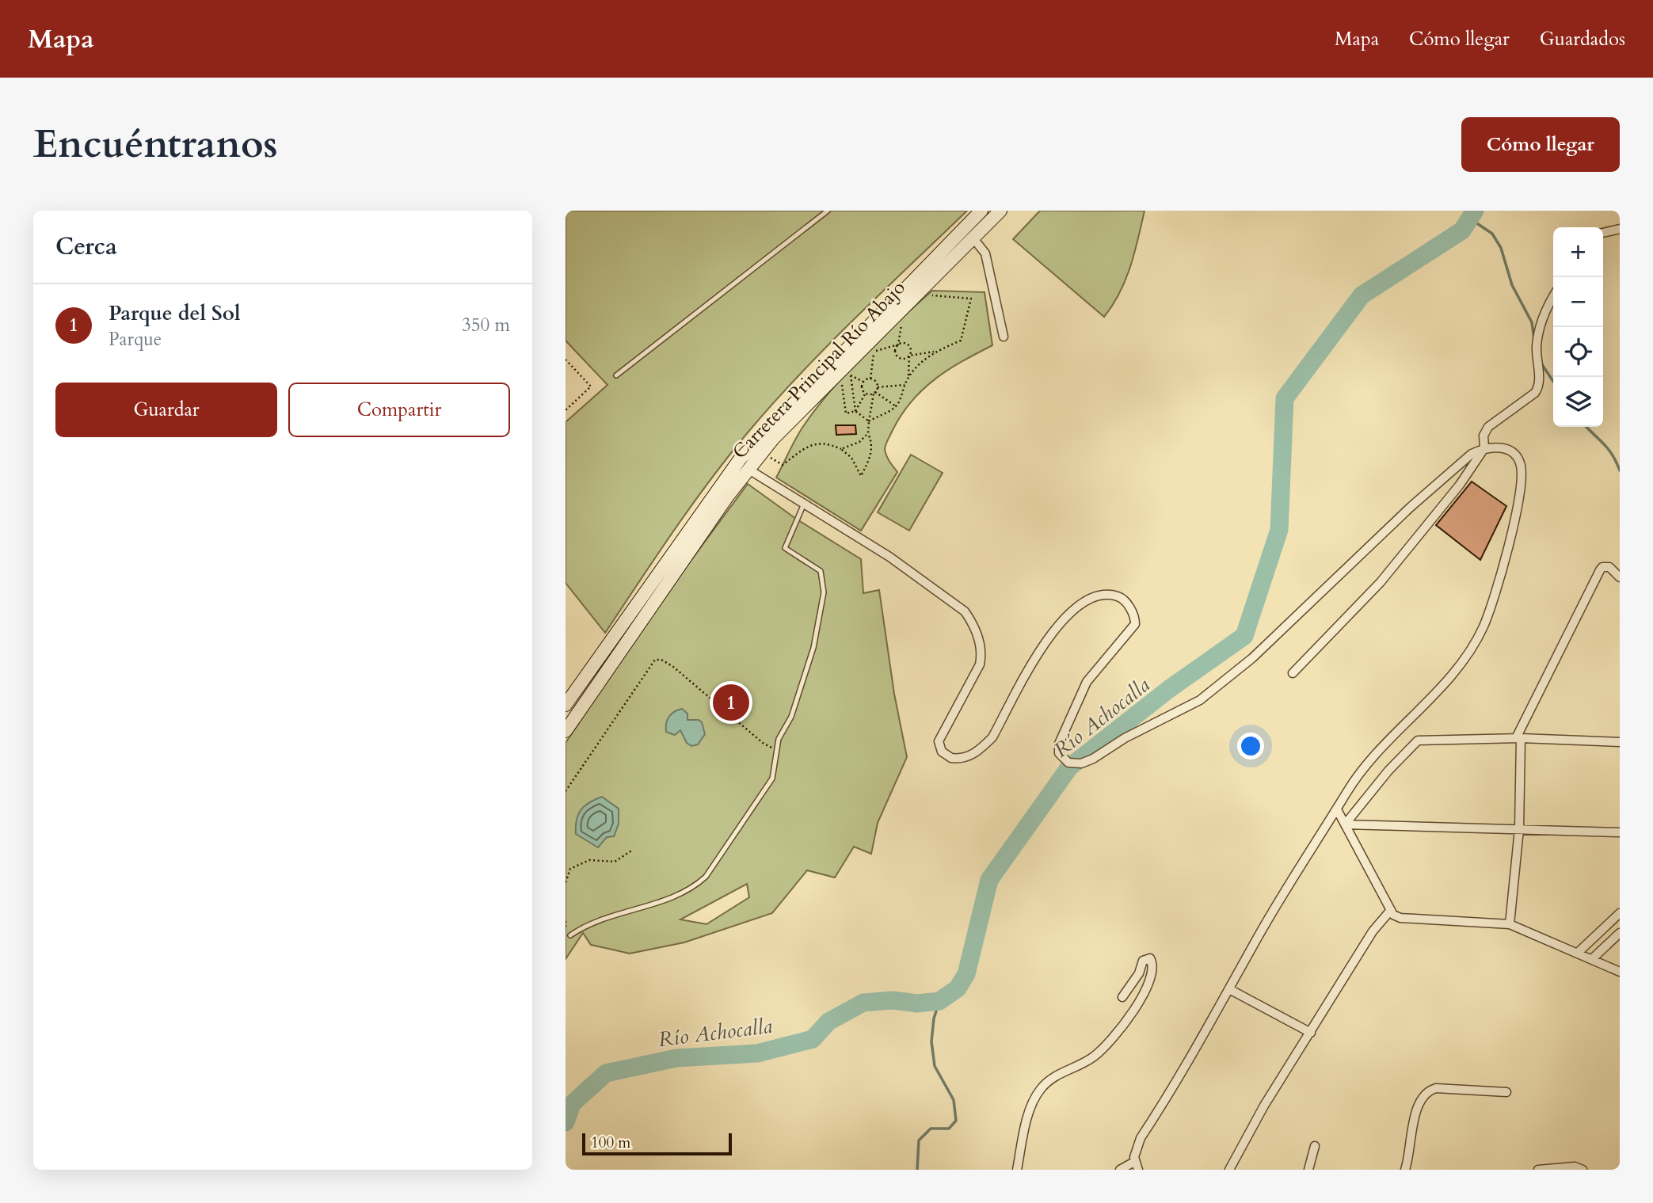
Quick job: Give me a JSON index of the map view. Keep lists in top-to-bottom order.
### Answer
{
  "streets": {
    "main road": ["Carretera Principal Río Abajo"]
  },
  "water": ["Río Achocalla"],
  "scale_bar": "100 m",
  "page": {
    "header": "Mapa",
    "nav": ["Mapa", "Cómo llegar", "Guardados"],
    "buttons": [
      "Cómo llegar",
      ["Guardar", "Compartir"]
    ],
    "title": "Encuéntranos",
    "heading": "Cerca",
    "map_buttons": ["+", "−"],
    "list": [
      {
        "mark": "1",
        "name": "Parque del Sol",
        "note": "Parque",
        "value": "350 m"
      }
    ],
    "pins": "1",
    "scale": "100 m"
  }
}
